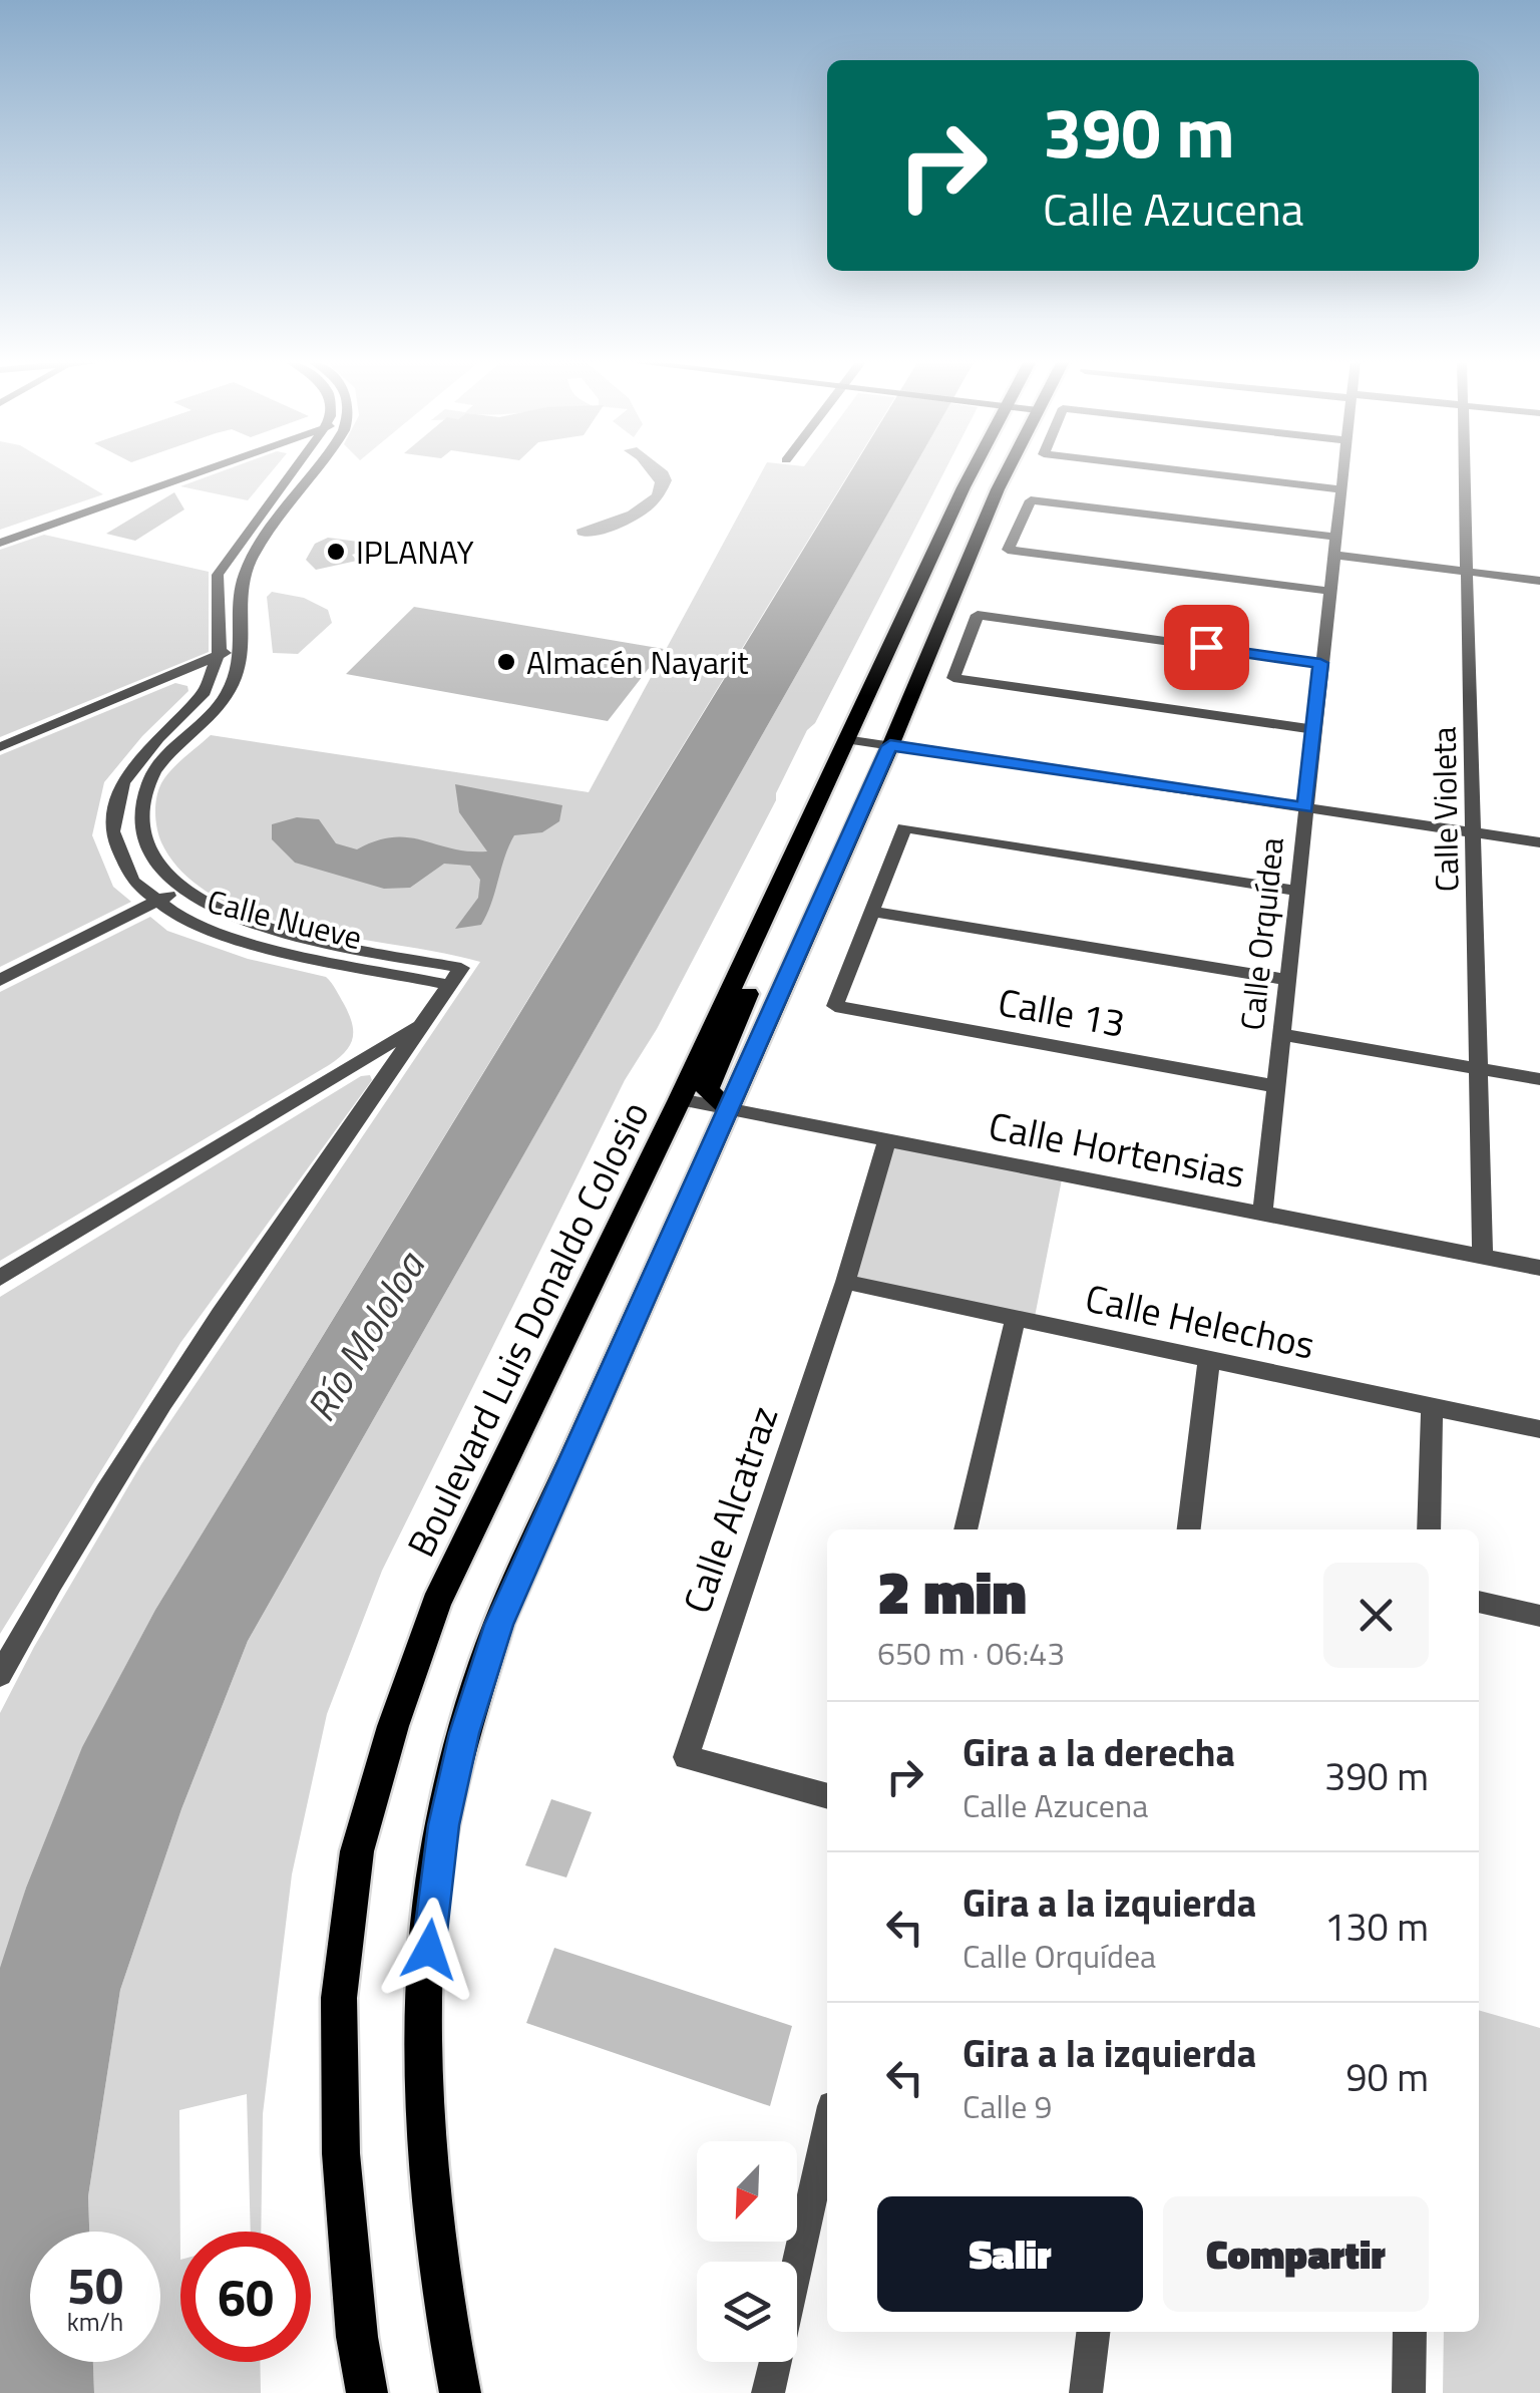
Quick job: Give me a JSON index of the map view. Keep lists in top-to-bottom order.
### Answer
{
  "streets": {
    "main road": ["Boulevard Luis Donaldo Colosio"],
    "street": [
      "Calle Violeta",
      "Calle Nueve",
      "Calle Orquídea",
      "Calle 13",
      "Calle Hortensias",
      "Calle Helechos",
      "Calle Alcatraz"
    ]
  },
  "crossings": [
    ["Calle Violeta", "Calle Hortensias"],
    ["Calle Orquídea", "Calle 13"],
    ["Calle Orquídea", "Calle Hortensias"],
    ["Calle Hortensias", "Boulevard Luis Donaldo Colosio"],
    ["Calle Hortensias", "Calle Alcatraz"],
    ["Calle Helechos", "Calle Alcatraz"]
  ],
  "water": ["Río Mololoa"],
  "places": ["IPLANAY", "Almacén Nayarit"],
  "north": "bottom left",
  "page": {
    "turn": ["390 m", "Calle Azucena"],
    "heading": ["2 min", "650 m · 06:43"],
    "list": [
      {
        "name": "Gira a la derecha",
        "note": "Calle Azucena",
        "value": "390 m"
      },
      {
        "name": "Gira a la izquierda",
        "note": "Calle Orquídea",
        "value": "130 m"
      },
      {
        "name": "Gira a la izquierda",
        "note": "Calle 9",
        "value": "90 m"
      }
    ],
    "buttons": ["Salir", "Compartir"],
    "speed": "50 km/h",
    "limit": "60"
  }
}
